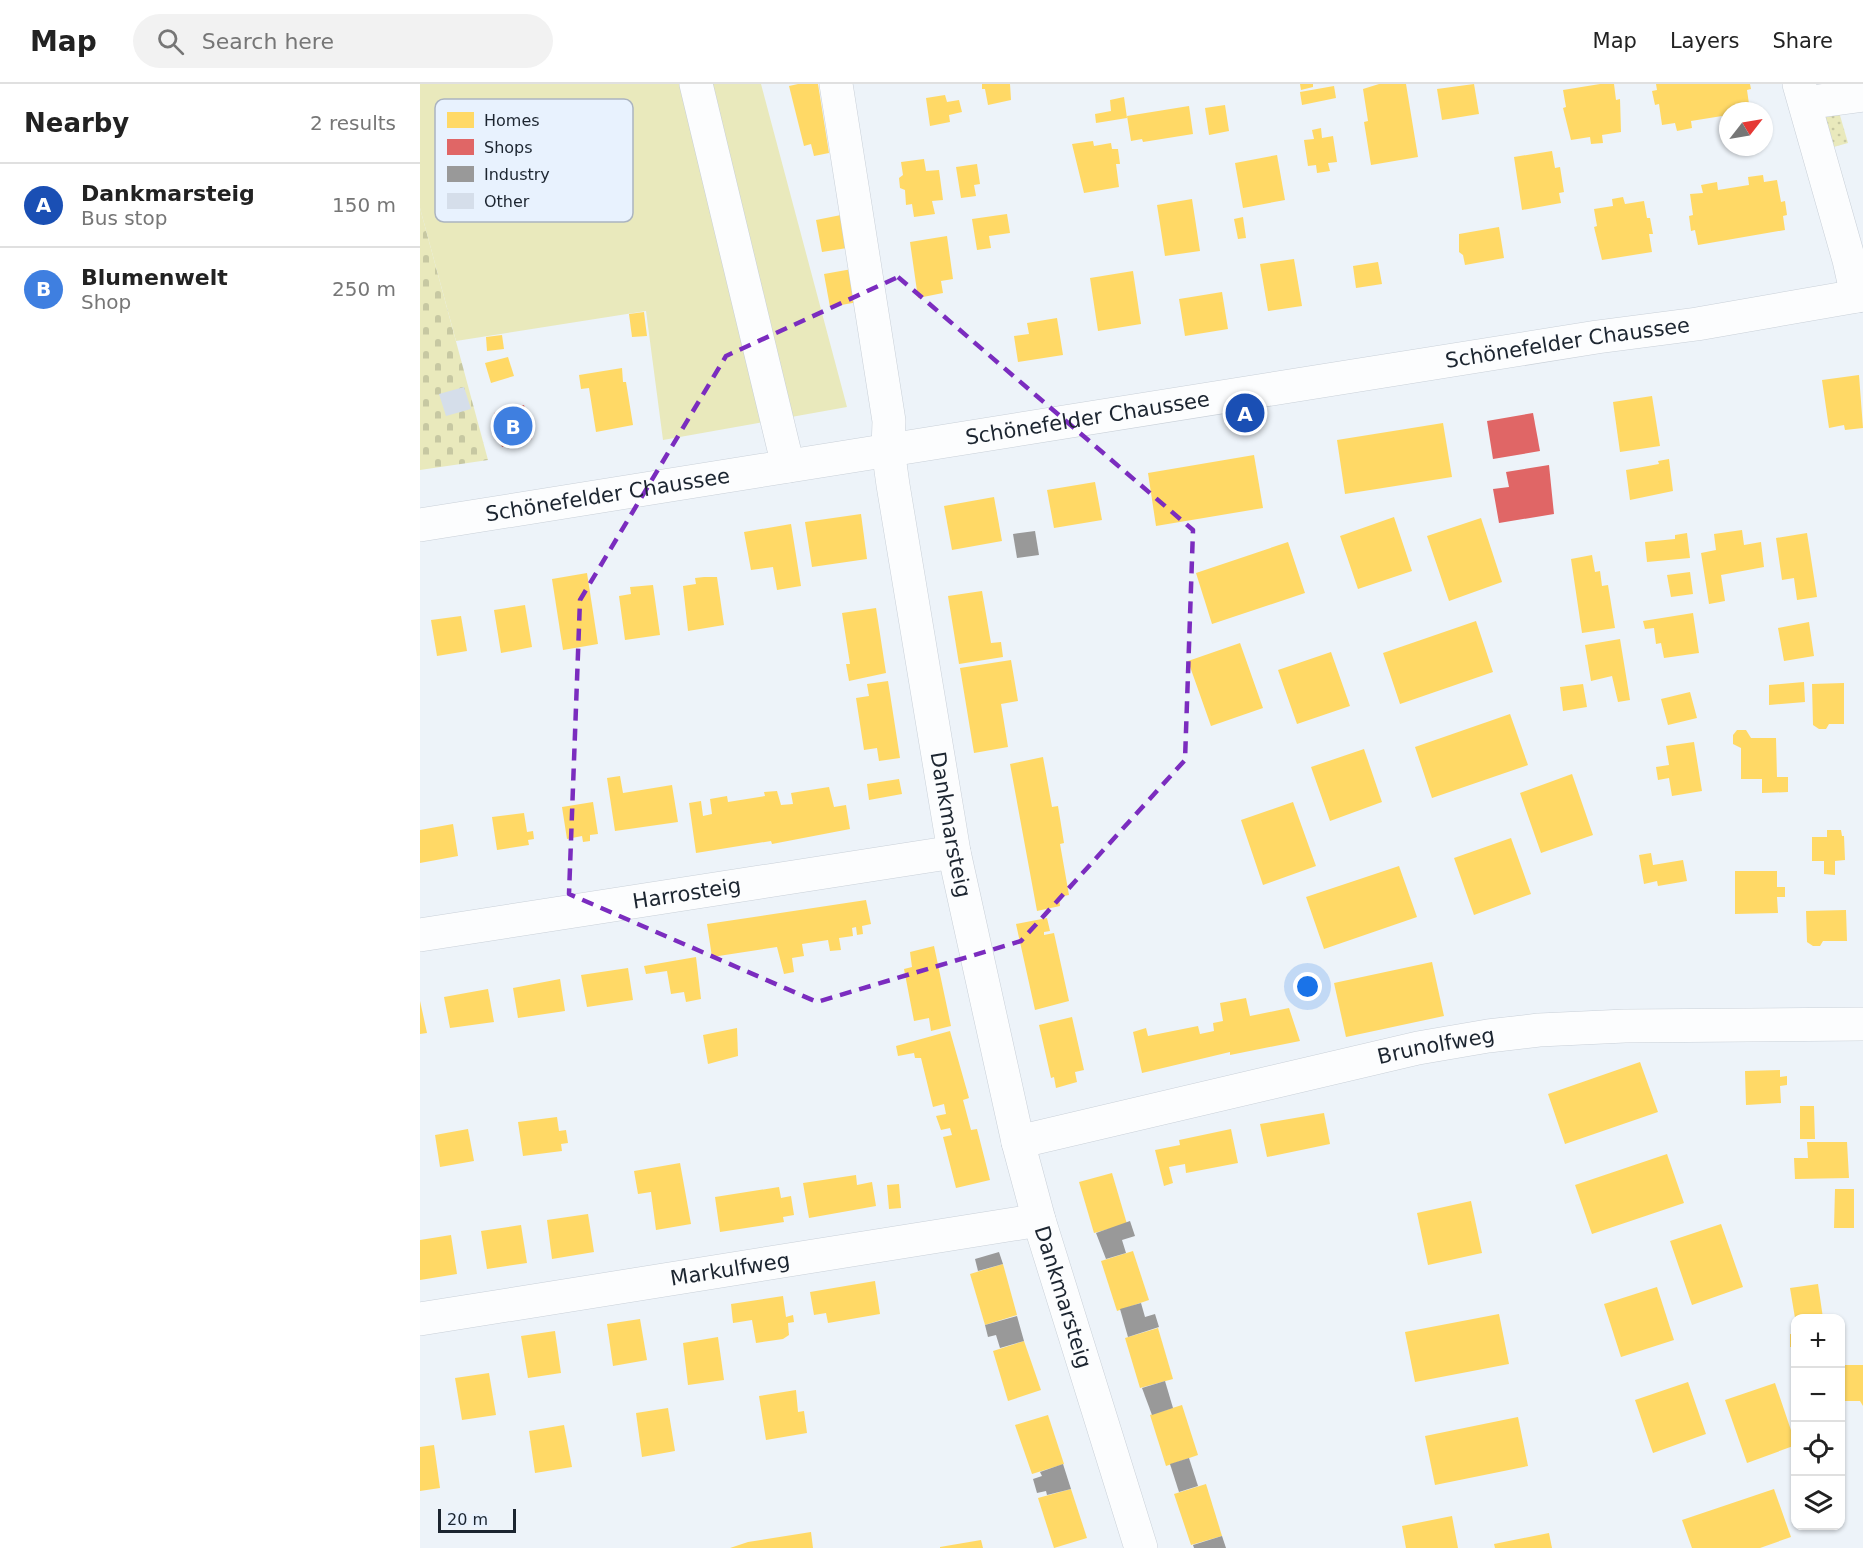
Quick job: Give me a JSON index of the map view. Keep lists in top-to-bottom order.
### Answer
{
  "streets": {
    "street": [
      "Schönefelder Chaussee",
      "Dankmarsteig",
      "Harrosteig",
      "Brunolfweg",
      "Markulfweg"
    ]
  },
  "crossings": [
    ["Schönefelder Chaussee", "Dankmarsteig"],
    ["Dankmarsteig", "Harrosteig"],
    ["Dankmarsteig", "Brunolfweg"],
    ["Dankmarsteig", "Markulfweg"]
  ],
  "legend": [
    "Homes",
    "Shops",
    "Industry",
    "Other"
  ],
  "scale_bar": "20 m",
  "north": "top right",
  "page": {
    "header": "Map",
    "search": "Search here",
    "nav": ["Map", "Layers", "Share"],
    "heading": ["Nearby", "2 results"],
    "list": [
      {
        "mark": "A",
        "name": "Dankmarsteig",
        "note": "Bus stop",
        "value": "150 m"
      },
      {
        "mark": "B",
        "name": "Blumenwelt",
        "note": "Shop",
        "value": "250 m"
      }
    ],
    "pins": ["A", "B"],
    "map_buttons": ["+", "−"],
    "scale": "20 m"
  }
}
